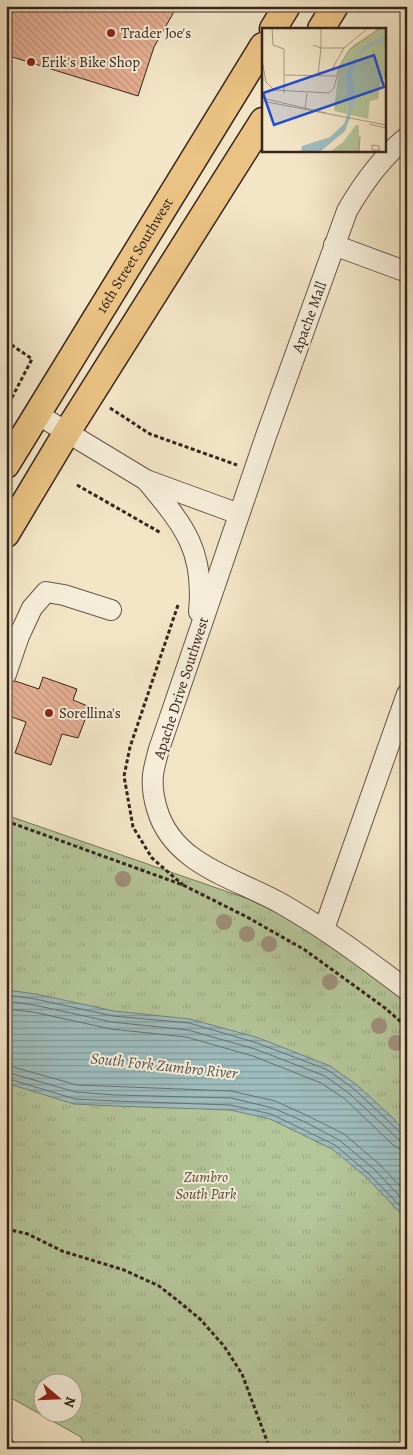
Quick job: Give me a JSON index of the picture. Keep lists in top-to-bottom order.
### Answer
{
  "streets": {
    "main road": ["16th Street Southwest"],
    "street": ["Apache Mall", "Apache Drive Southwest"]
  },
  "crossings": [
    ["Apache Mall", "Apache Drive Southwest"]
  ],
  "water": ["South Fork Zumbro River"],
  "parks": ["Zumbro South Park"],
  "places": ["Trader Joe's", "Erik's Bike Shop", "Sorellina's"],
  "north": "right"
}
